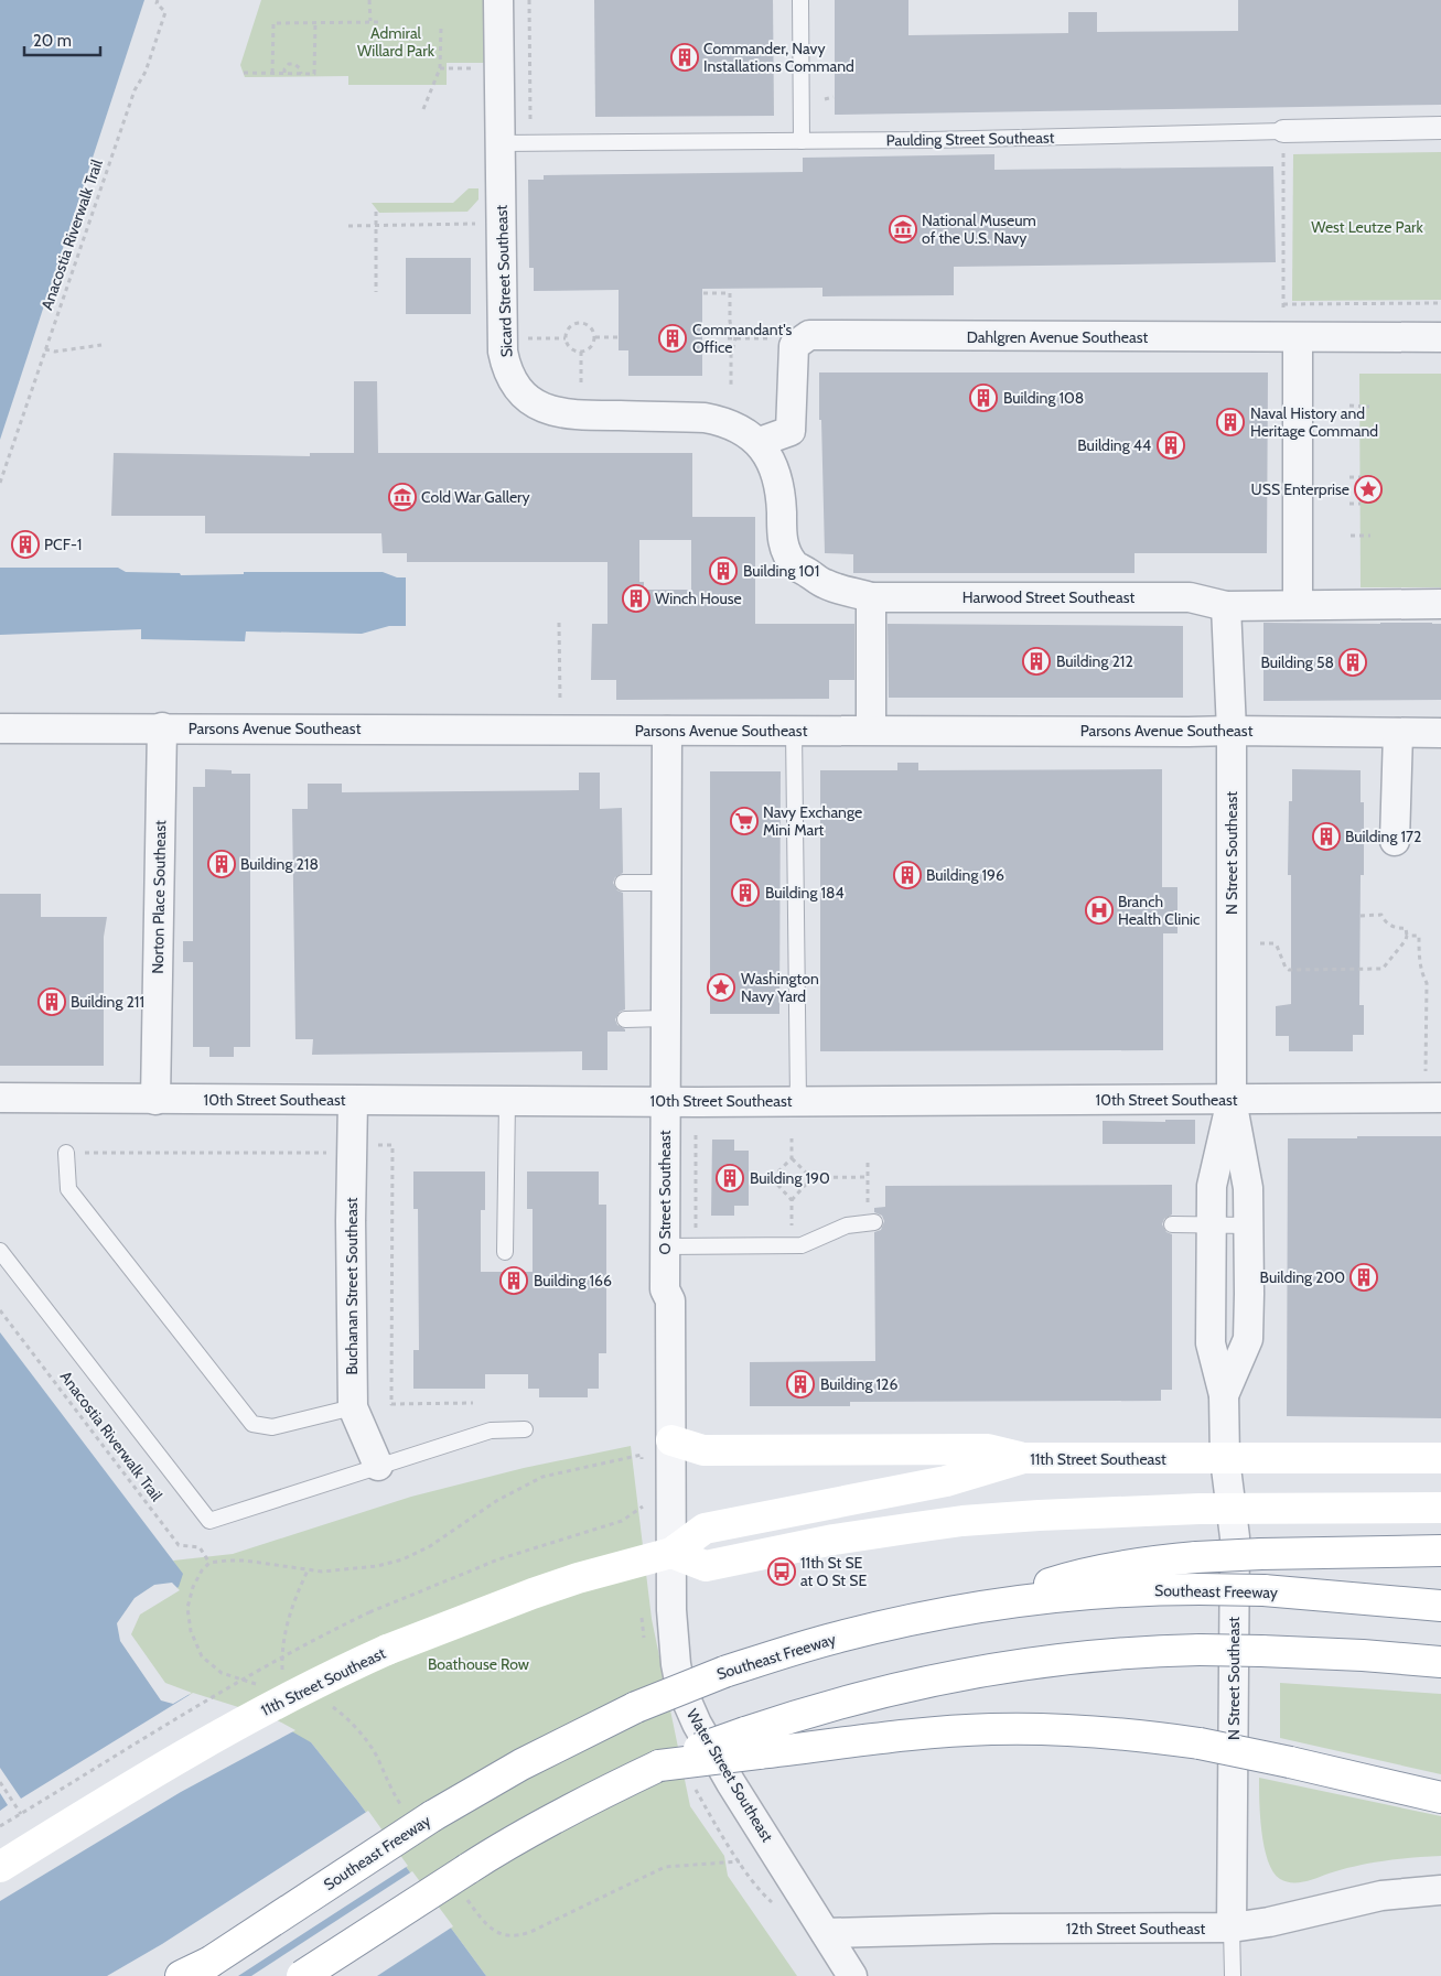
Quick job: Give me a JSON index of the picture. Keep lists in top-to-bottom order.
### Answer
{
  "streets": {
    "main road": ["11th Street Southeast", "Southeast Freeway"],
    "street": [
      "Paulding Street Southeast",
      "Sicard Street Southeast",
      "Dahlgren Avenue Southeast",
      "Harwood Street Southeast",
      "Parsons Avenue Southeast",
      "N Street Southeast",
      "Norton Place Southeast",
      "10th Street Southeast",
      "O Street Southeast",
      "Buchanan Street Southeast",
      "Water Street Southeast",
      "12th Street Southeast"
    ],
    "path": ["Anacostia Riverwalk Trail"]
  },
  "crossings": [
    ["Paulding Street Southeast", "Sicard Street Southeast"],
    ["Sicard Street Southeast", "Dahlgren Avenue Southeast"],
    ["Harwood Street Southeast", "N Street Southeast"],
    ["Parsons Avenue Southeast", "N Street Southeast"],
    ["Parsons Avenue Southeast", "Norton Place Southeast"],
    ["Parsons Avenue Southeast", "O Street Southeast"],
    ["N Street Southeast", "10th Street Southeast"],
    ["N Street Southeast", "11th Street Southeast"],
    ["N Street Southeast", "12th Street Southeast"],
    ["Norton Place Southeast", "10th Street Southeast"],
    ["10th Street Southeast", "O Street Southeast"],
    ["10th Street Southeast", "Buchanan Street Southeast"],
    ["O Street Southeast", "11th Street Southeast"],
    ["O Street Southeast", "Water Street Southeast"],
    ["11th Street Southeast", "Water Street Southeast"],
    ["Water Street Southeast", "12th Street Southeast"]
  ],
  "parks": ["Admiral Willard Park", "West Leutze Park", "Boathouse Row"],
  "places": {
    "building": [
      "Commander, Navy Installations Command",
      "Commandant's Office",
      "Building 108",
      "Naval History and Heritage Command",
      "Building 44",
      "PCF-1",
      "Building 101",
      "Winch House",
      "Building 212",
      "Building 58",
      "Building 172",
      "Building 218",
      "Building 196",
      "Building 184",
      "Building 211",
      "Building 190",
      "Building 200",
      "Building 166",
      "Building 126"
    ],
    "museum": ["National Museum of the U.S. Navy", "Cold War Gallery"],
    "place": ["USS Enterprise", "Washington Navy Yard"],
    "supermarket": ["Navy Exchange Mini Mart"],
    "hospital": ["Branch Health Clinic"],
    "bus stop": ["11th St SE at O St SE"]
  },
  "scale_bar": "20 m"
}
